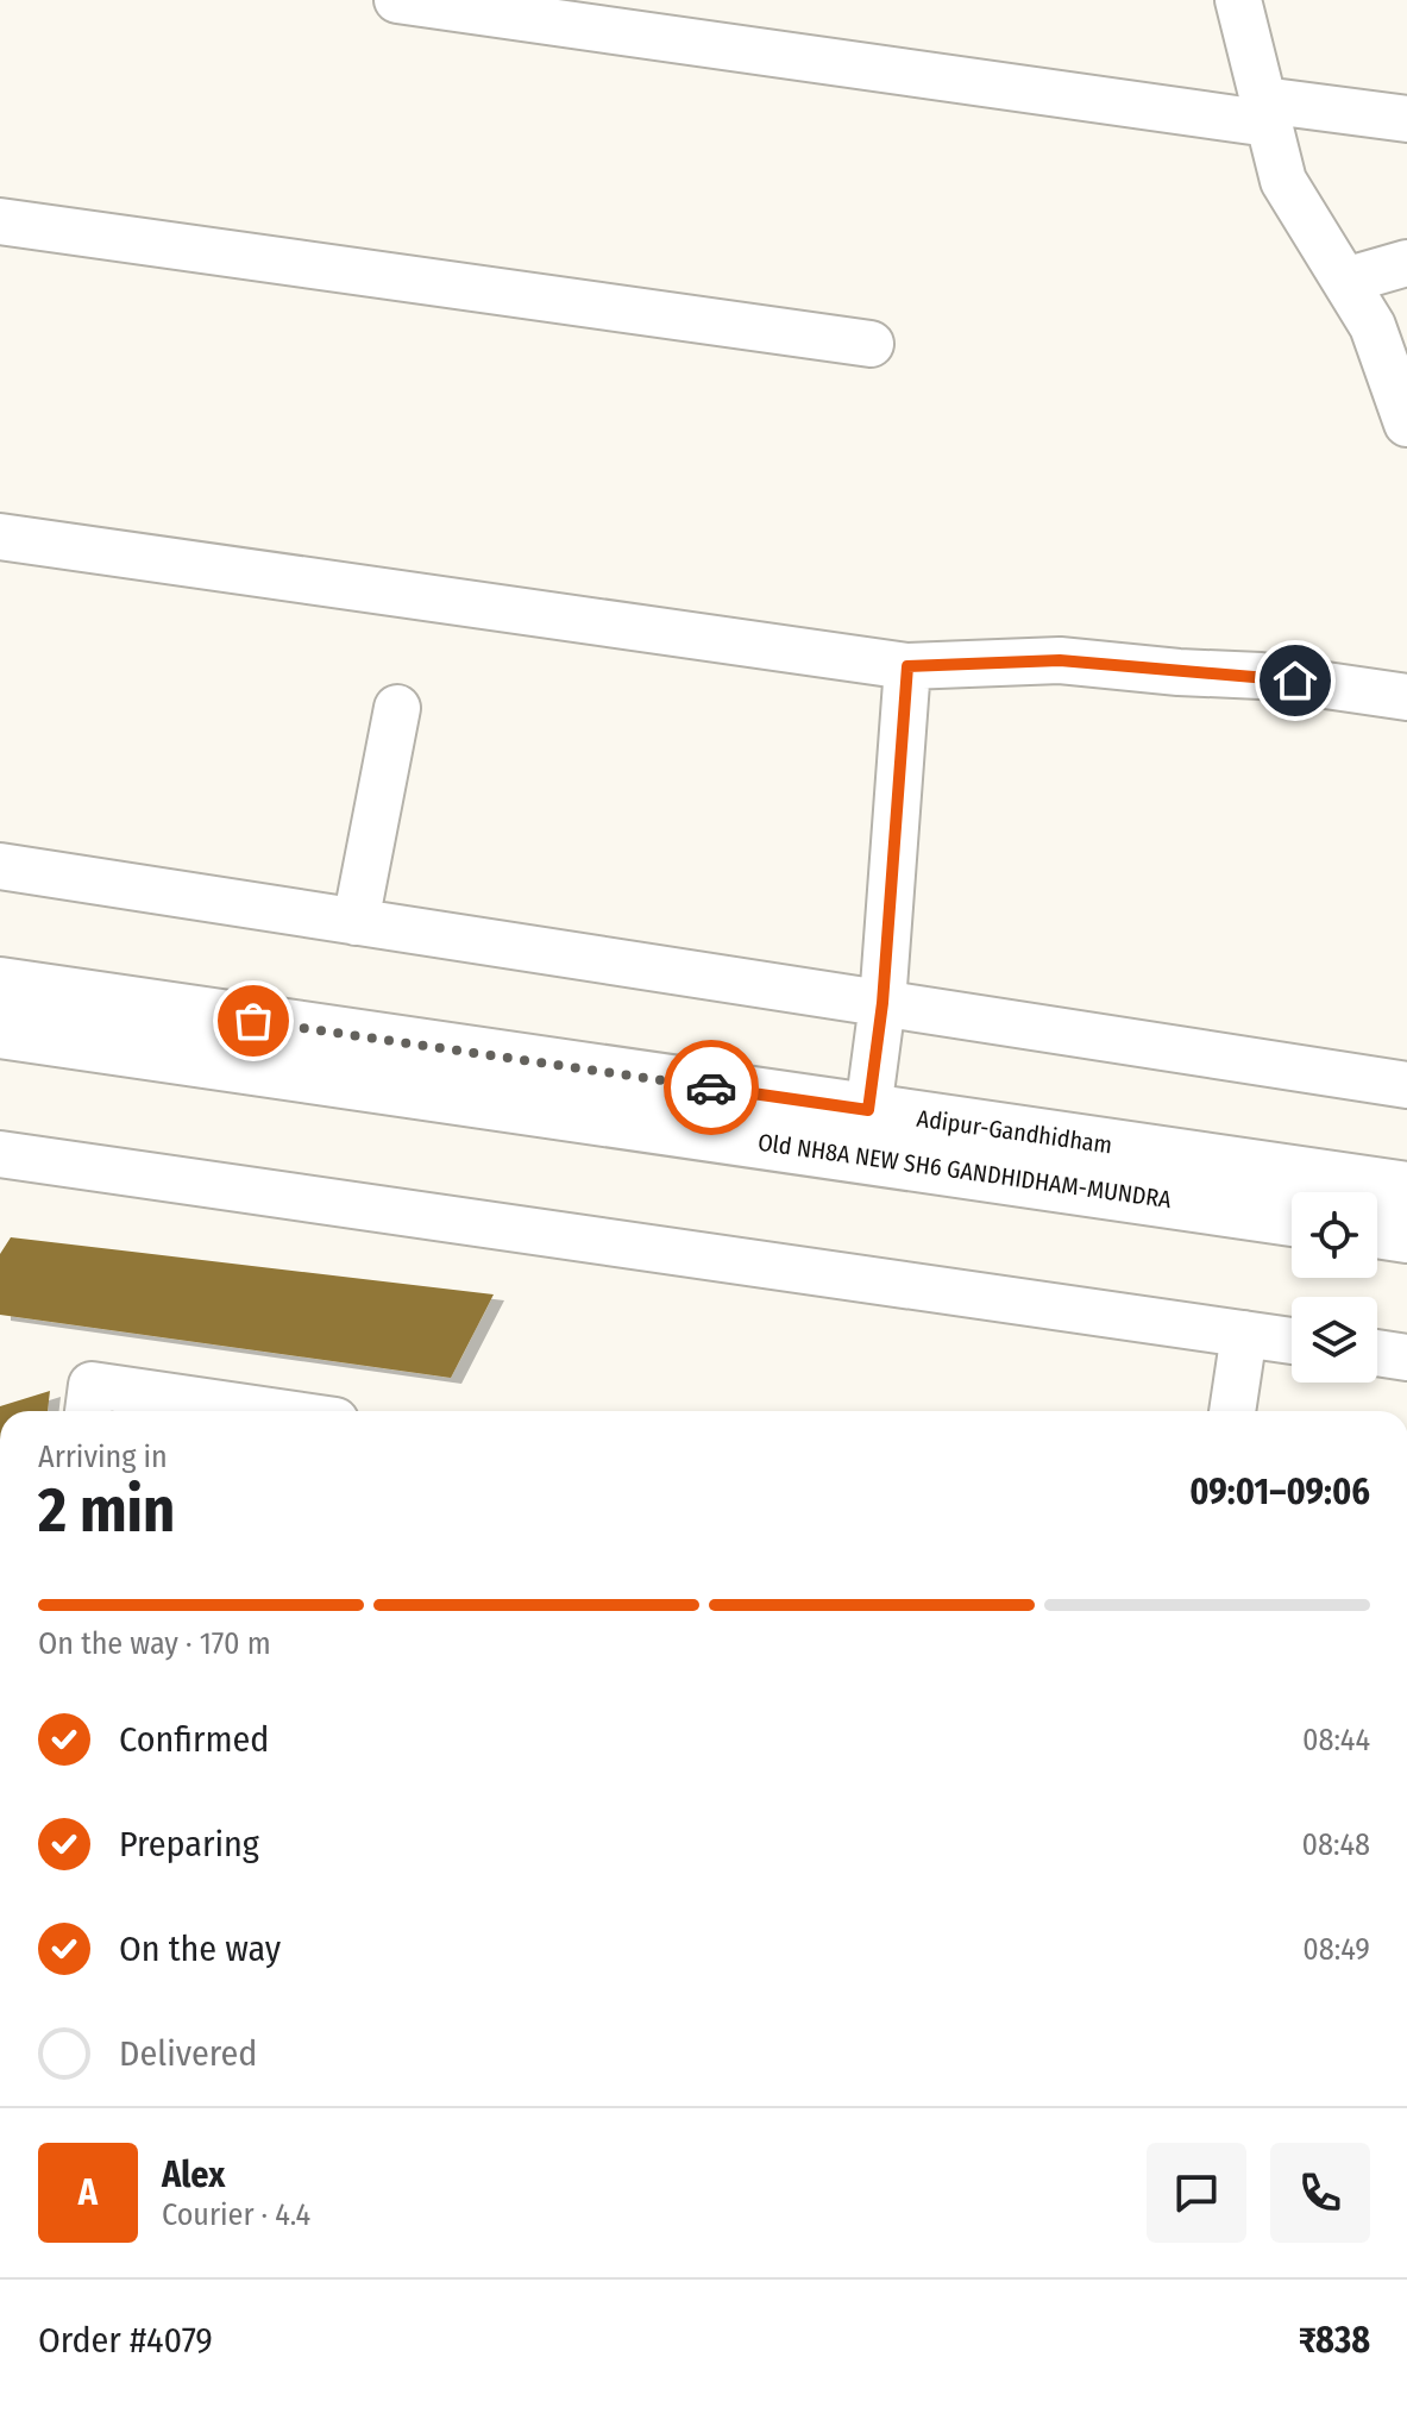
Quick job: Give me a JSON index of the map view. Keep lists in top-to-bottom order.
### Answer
{
  "streets": {
    "main road": ["Adipur-Gandhidham", "Old NH8A NEW SH6 GANDHIDHAM-MUNDRA"]
  },
  "page": {
    "heading": ["2 min", "Arriving in", "09:01–09:06"],
    "panel": [
      "Alex",
      "Courier · 4.4",
      "Order #4079",
      "₹838"
    ],
    "bar": "On the way · 170 m",
    "list": [
      ["Confirmed", "08:44"],
      ["Preparing", "08:48"],
      ["On the way", "08:49"],
      "Delivered"
    ],
    "round": "A"
  }
}
